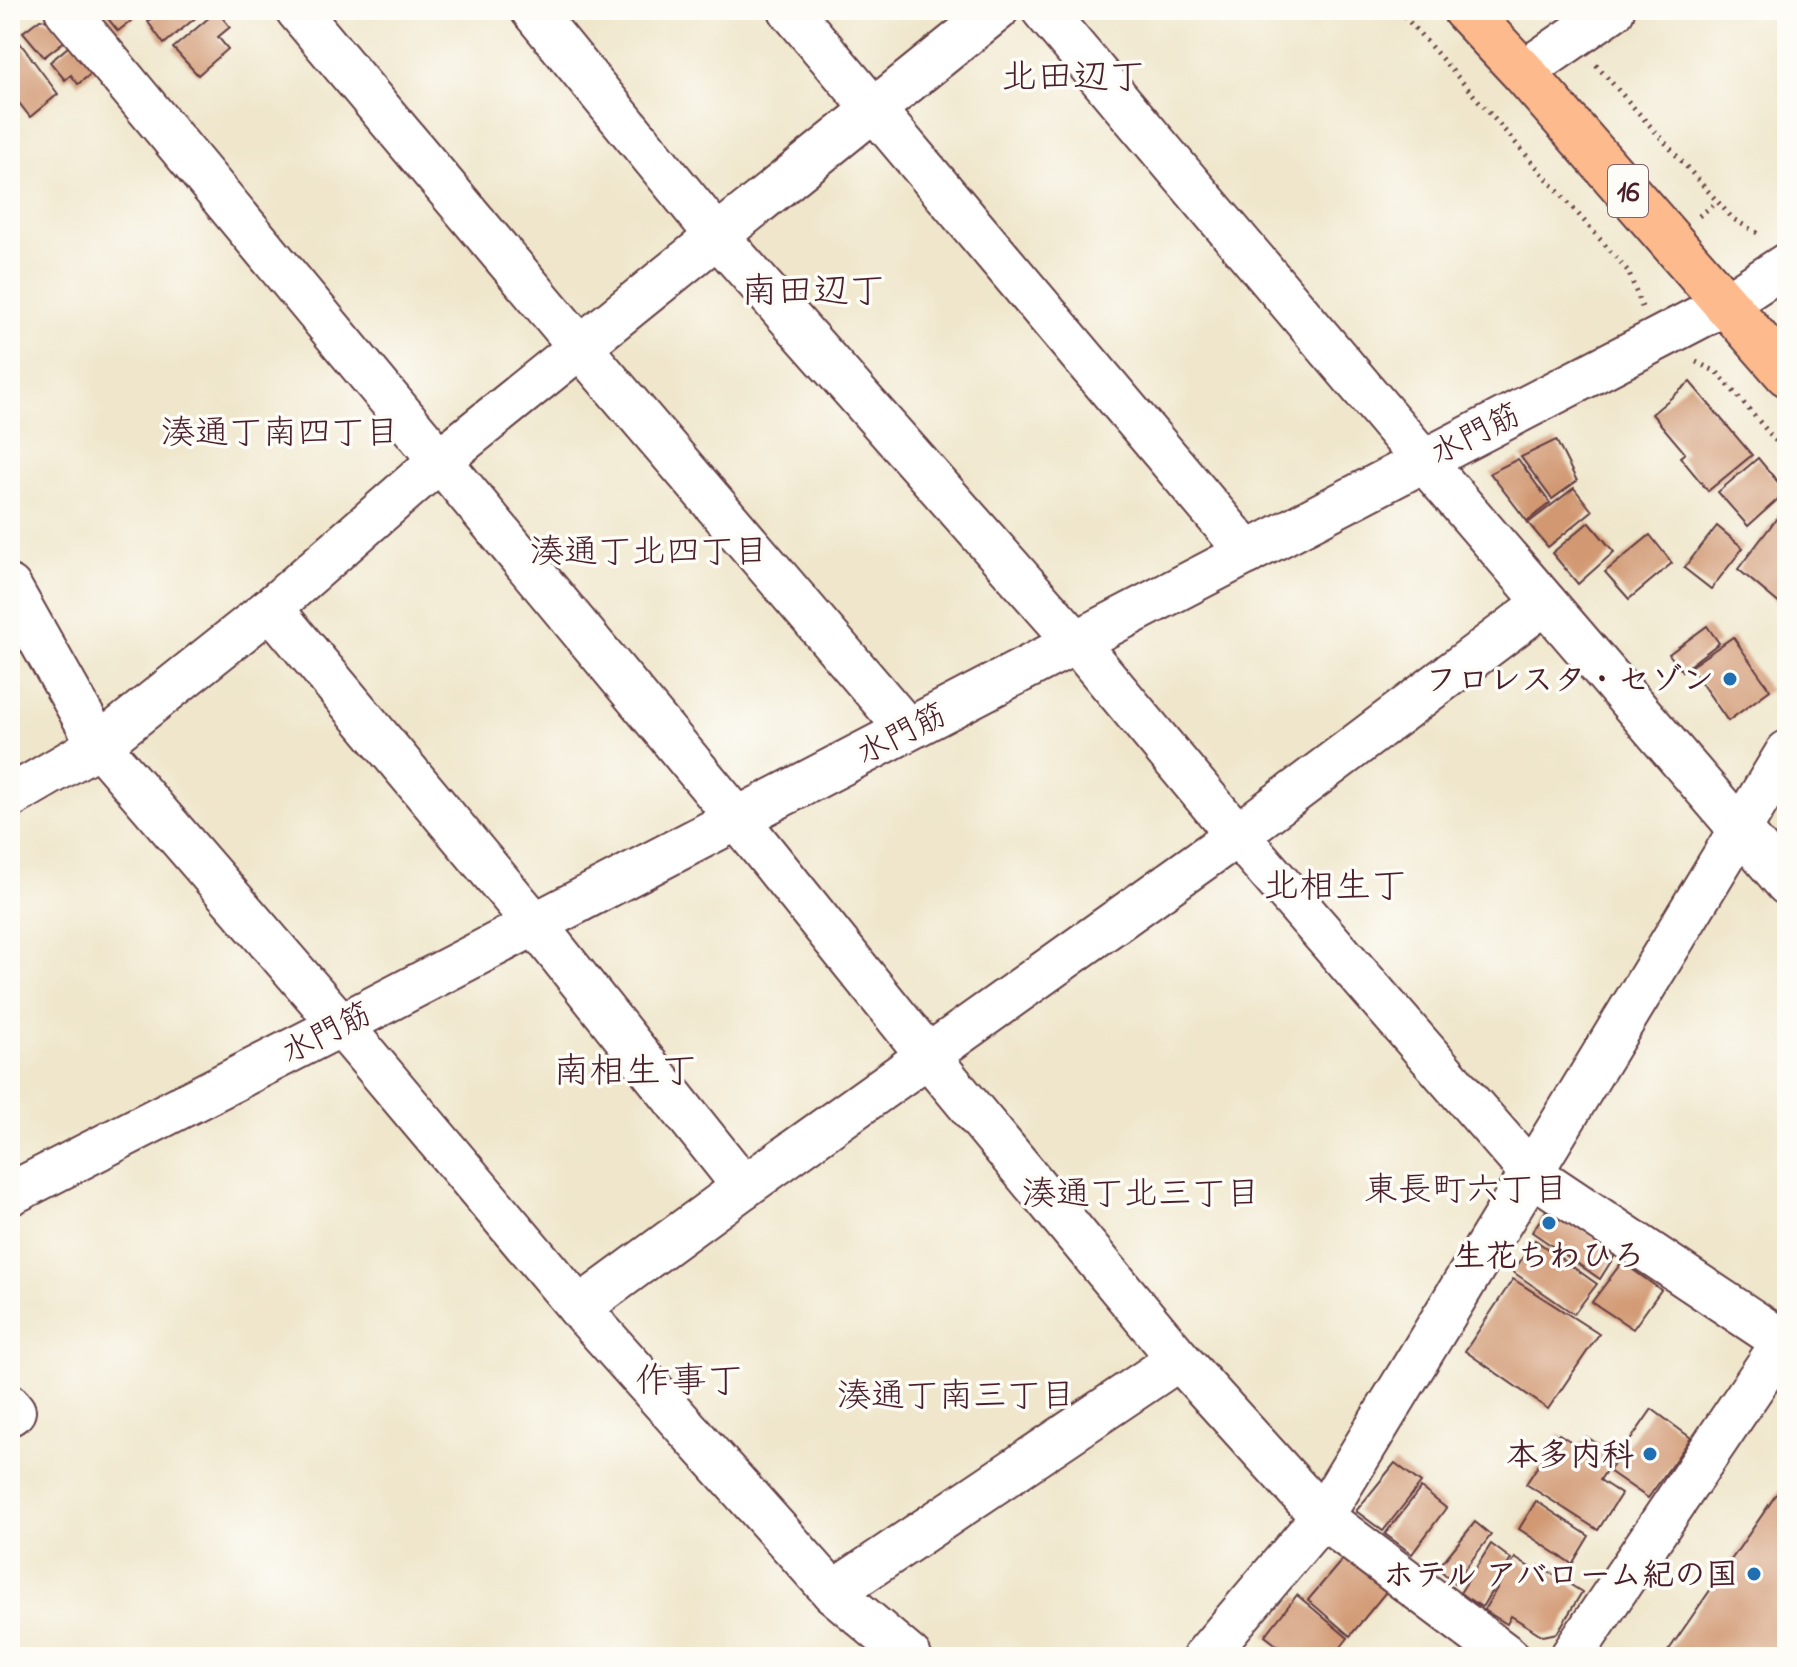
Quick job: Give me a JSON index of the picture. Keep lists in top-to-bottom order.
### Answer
{
  "streets": {
    "main road": ["16"],
    "street": ["水門筋"]
  },
  "crossings": [
    ["16", "水門筋"]
  ],
  "districts": [
    "北田辺丁",
    "南田辺丁",
    "湊通丁南四丁目",
    "湊通丁北四丁目",
    "北相生丁",
    "南相生丁",
    "東長町六丁目",
    "湊通丁北三丁目",
    "作事丁",
    "湊通丁南三丁目"
  ],
  "places": [
    "フロレスタ・セゾン",
    "生花ちわひろ",
    "本多内科",
    "ホテル アバローム紀の国"
  ]
}
